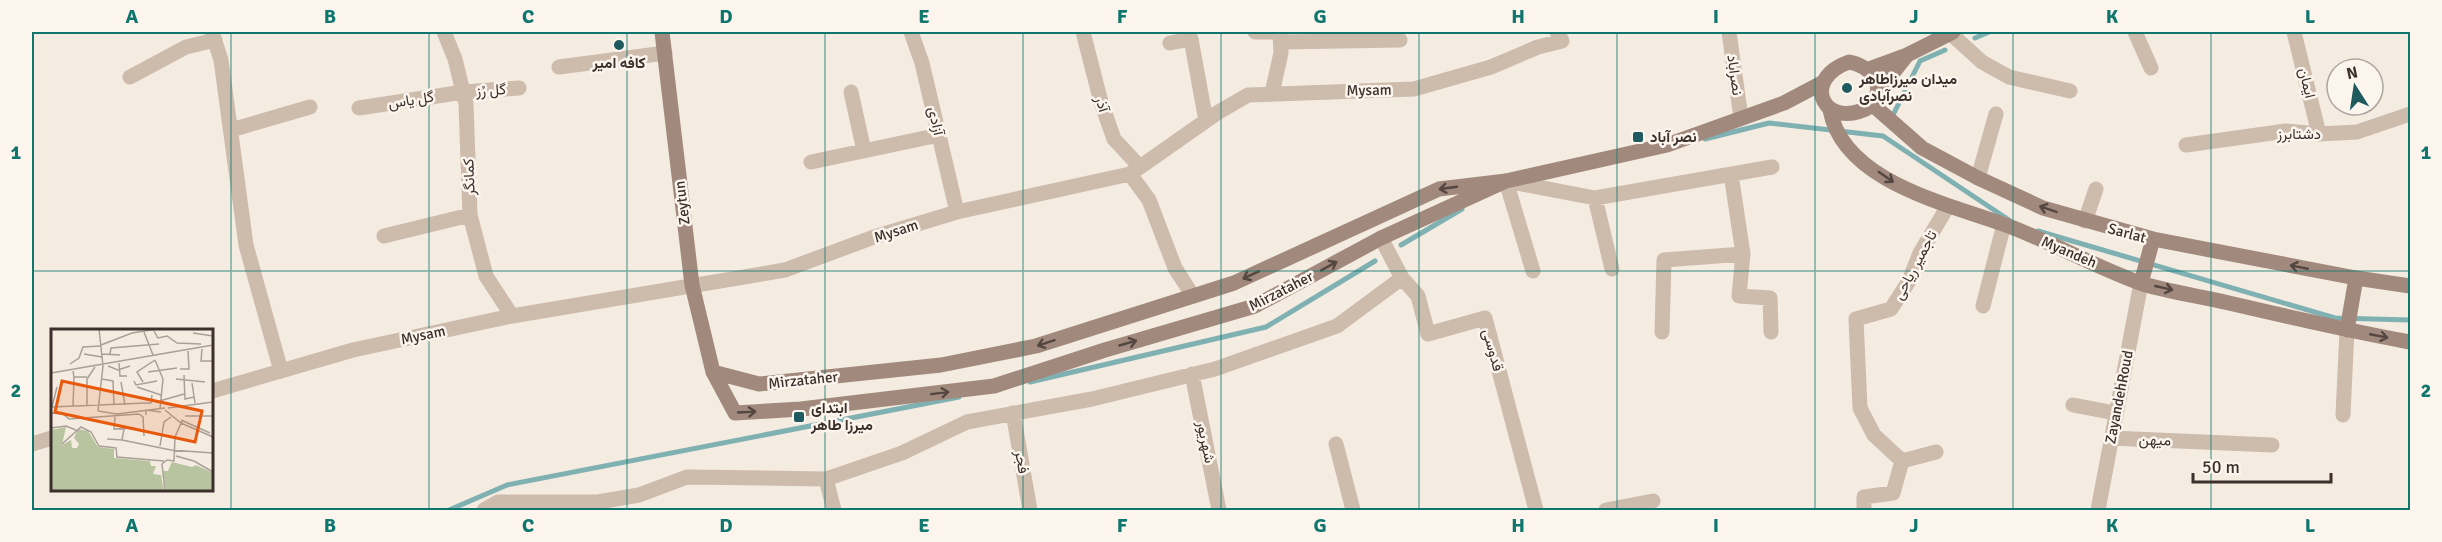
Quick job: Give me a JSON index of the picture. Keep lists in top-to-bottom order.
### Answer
{
  "streets": {
    "main road": [
      "Zeytun",
      "Sarlat",
      "Myandeh",
      "Mirzataher"
    ],
    "street": [
      "نصراباد",
      "ایمان",
      "گل رُز",
      "Mysam",
      "گل یاس",
      "آذر",
      "آزادی",
      "دشتابرز",
      "کمانگر",
      "تاجمیر ریاحی",
      "قدوسی",
      "ZayandehRoud",
      "میهن",
      "شهریور",
      "فجر"
    ]
  },
  "crossings": [
    ["نصراباد", "Mirzataher"],
    ["ایمان", "دشتابرز"],
    ["گل رُز", "گل یاس"],
    ["گل رُز", "کمانگر"],
    ["Mysam", "آذر"],
    ["Mysam", "آزادی"],
    ["Mysam", "کمانگر"],
    ["Mysam", "Zeytun"],
    ["گل یاس", "کمانگر"],
    ["آذر", "Mirzataher"],
    ["Zeytun", "Mirzataher"],
    ["Sarlat", "Myandeh"],
    ["Sarlat", "Mirzataher"],
    ["Myandeh", "تاجمیر ریاحی"],
    ["Myandeh", "Mirzataher"],
    ["Myandeh", "ZayandehRoud"],
    ["Mirzataher", "قدوسی"],
    ["ZayandehRoud", "میهن"]
  ],
  "one_way": ["Sarlat", "Myandeh"],
  "places": {
    "other": ["کافه امیر", "میدان میرزاطاهر نصرآبادی"],
    "transit": ["نصر آباد", "ابتدای میرزا طاهر"]
  },
  "scale_bar": "50 m",
  "north": "top",
  "grid": {
    "columns": [
      "A",
      "B",
      "C",
      "D",
      "E",
      "F",
      "G",
      "H",
      "I",
      "J",
      "K",
      "L"
    ],
    "rows": ["1", "2"]
  }
}
